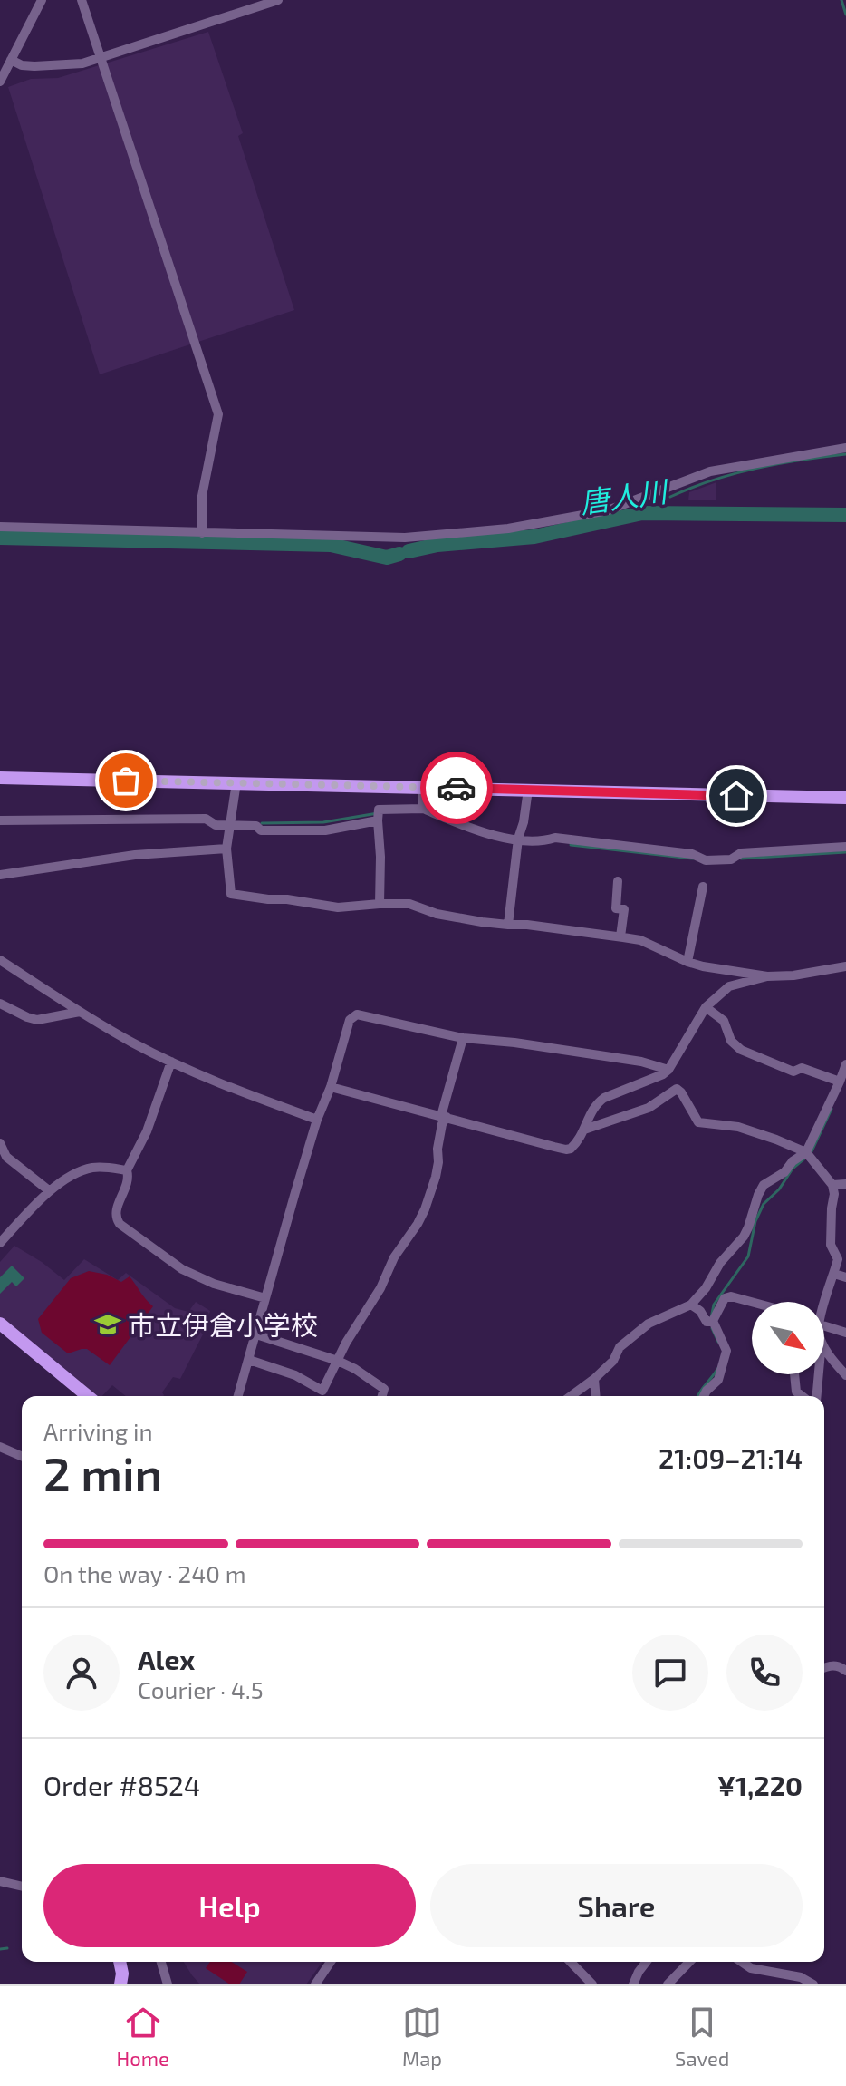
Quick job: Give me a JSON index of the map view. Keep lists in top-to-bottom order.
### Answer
{
  "water": ["唐人川"],
  "places": {
    "school or university": ["市立伊倉小学校"]
  },
  "north": "bottom right",
  "page": {
    "heading": ["2 min", "Arriving in", "21:09–21:14"],
    "panel": [
      "Alex",
      "Courier · 4.5",
      "Order #8524",
      "¥1,220"
    ],
    "bar": "On the way · 240 m",
    "buttons": ["Help", "Share"],
    "tabs": ["Home", "Map", "Saved"]
  }
}
